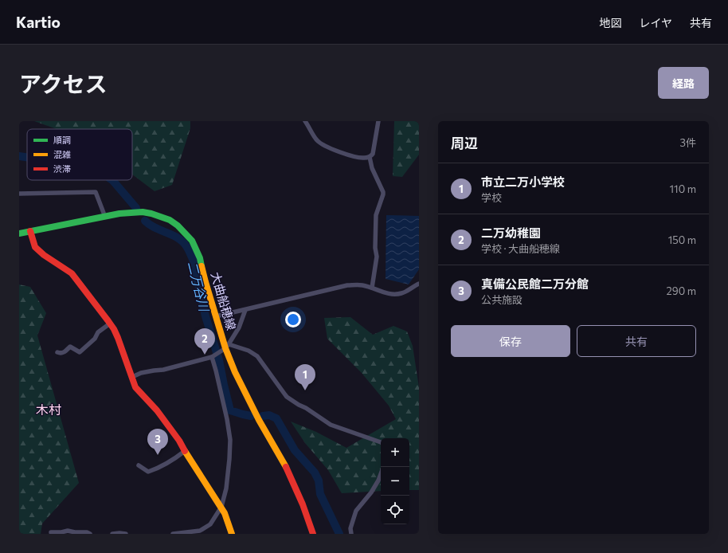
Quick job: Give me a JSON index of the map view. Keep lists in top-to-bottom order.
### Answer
{
  "streets": {
    "main road": ["大曲船穂線"]
  },
  "districts": ["木村"],
  "water": ["二万谷川"],
  "legend": ["順調", "混雑", "渋滞"],
  "page": {
    "header": "Kartio",
    "nav": ["地図", "レイヤ", "共有"],
    "title": "アクセス",
    "buttons": [
      "経路",
      ["保存", "共有"]
    ],
    "heading": ["周辺", "3件"],
    "list": [
      {
        "mark": "1",
        "name": "市立二万小学校",
        "note": "学校",
        "value": "110 m"
      },
      {
        "mark": "2",
        "name": "二万幼稚園",
        "note": "学校 · 大曲船穂線",
        "value": "150 m"
      },
      {
        "mark": "3",
        "name": "真備公民館二万分館",
        "note": "公共施設",
        "value": "290 m"
      }
    ],
    "pins": ["2", "1", "3"],
    "map_buttons": ["+", "−"]
  }
}
